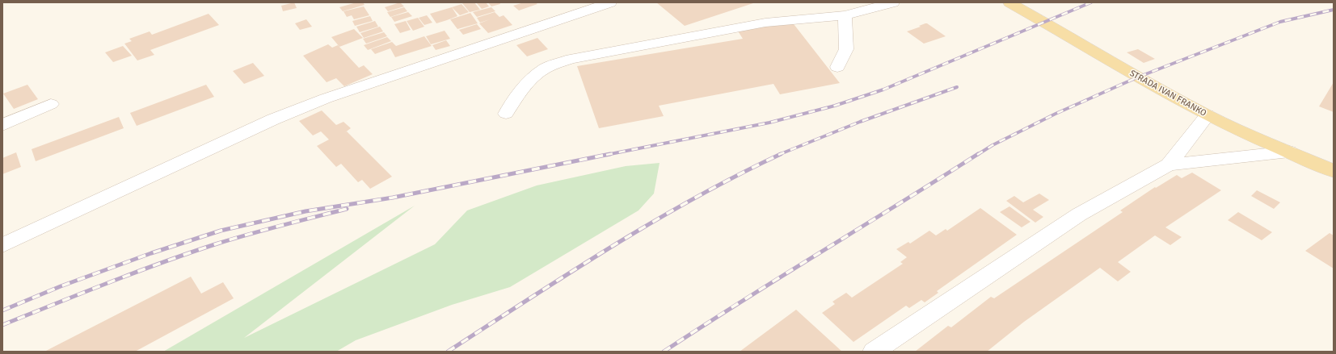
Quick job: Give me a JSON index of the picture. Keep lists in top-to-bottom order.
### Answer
{
  "streets": {
    "main road": ["STRADA IVAN FRANKO"]
  }
}
